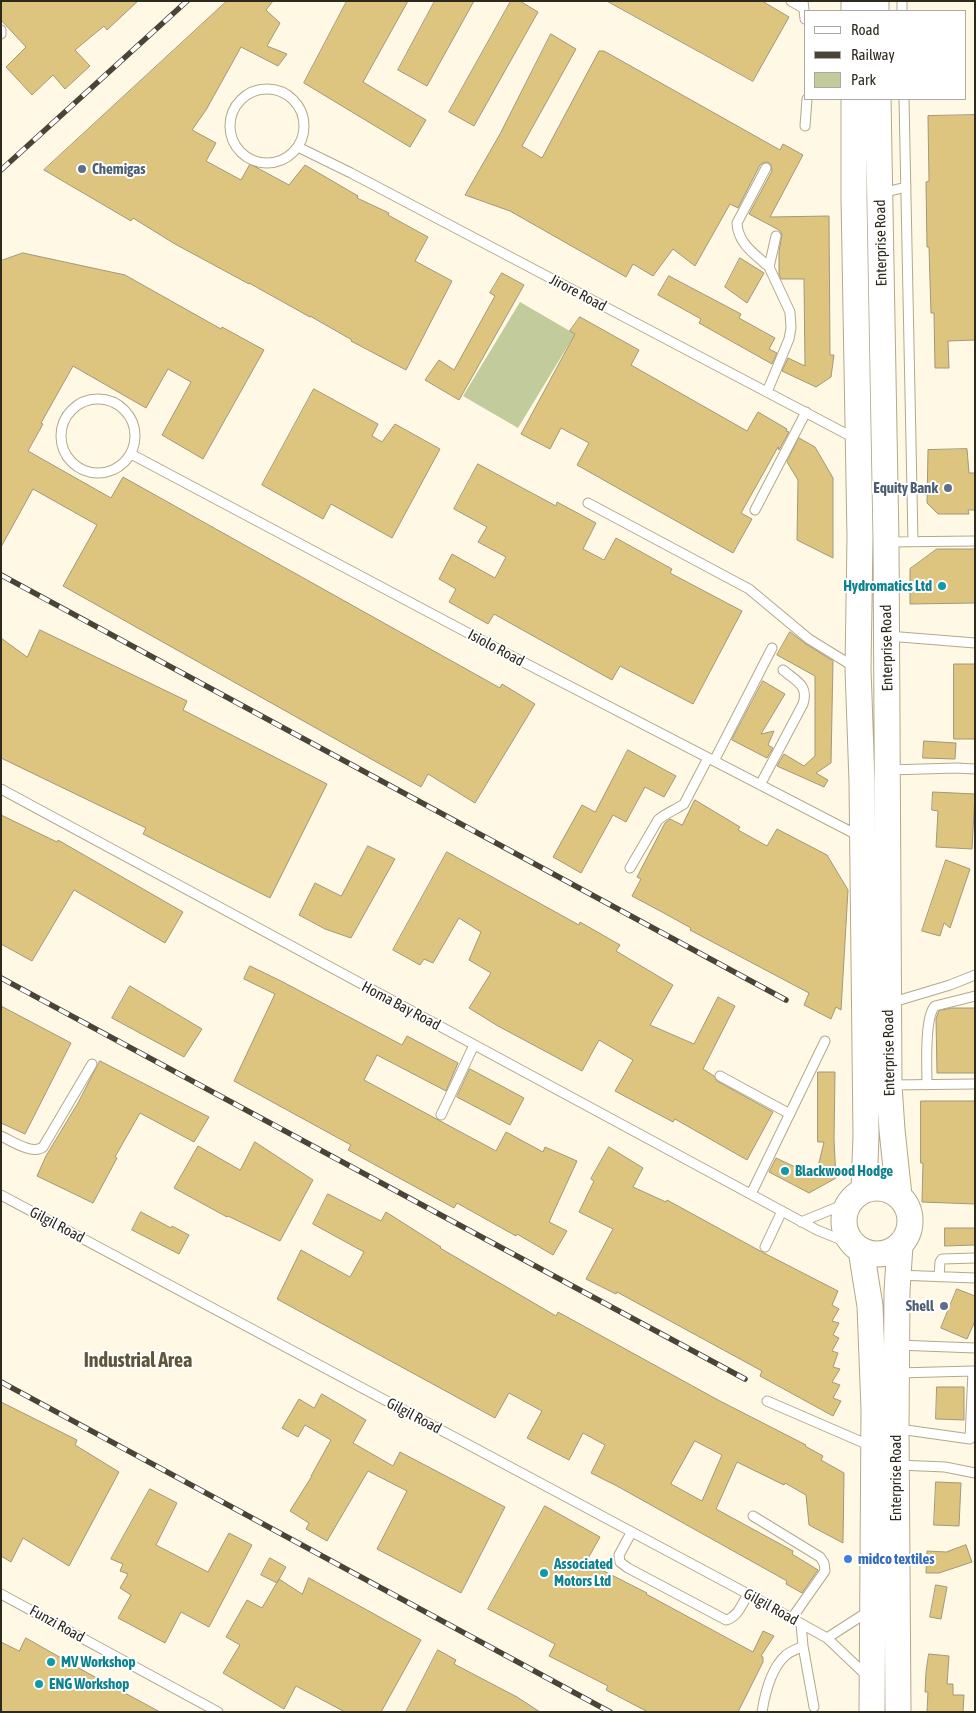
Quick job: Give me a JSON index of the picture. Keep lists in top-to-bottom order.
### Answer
{
  "streets": {
    "main road": ["Enterprise Road"],
    "lane": [
      "Jirore Road",
      "Isiolo Road",
      "Homa Bay Road",
      "Gilgil Road",
      "Funzi Road"
    ]
  },
  "crossings": [
    ["Enterprise Road", "Jirore Road"],
    ["Enterprise Road", "Isiolo Road"],
    ["Enterprise Road", "Homa Bay Road"],
    ["Enterprise Road", "Gilgil Road"]
  ],
  "districts": ["Industrial Area"],
  "places": [
    "Chemigas",
    "Equity Bank",
    "Hydromatics Ltd",
    "Blackwood Hodge",
    "Shell",
    "midco textiles",
    "Associated Motors Ltd",
    "MV Workshop",
    "ENG Workshop"
  ],
  "legend": ["Road", "Railway", "Park"]
}
